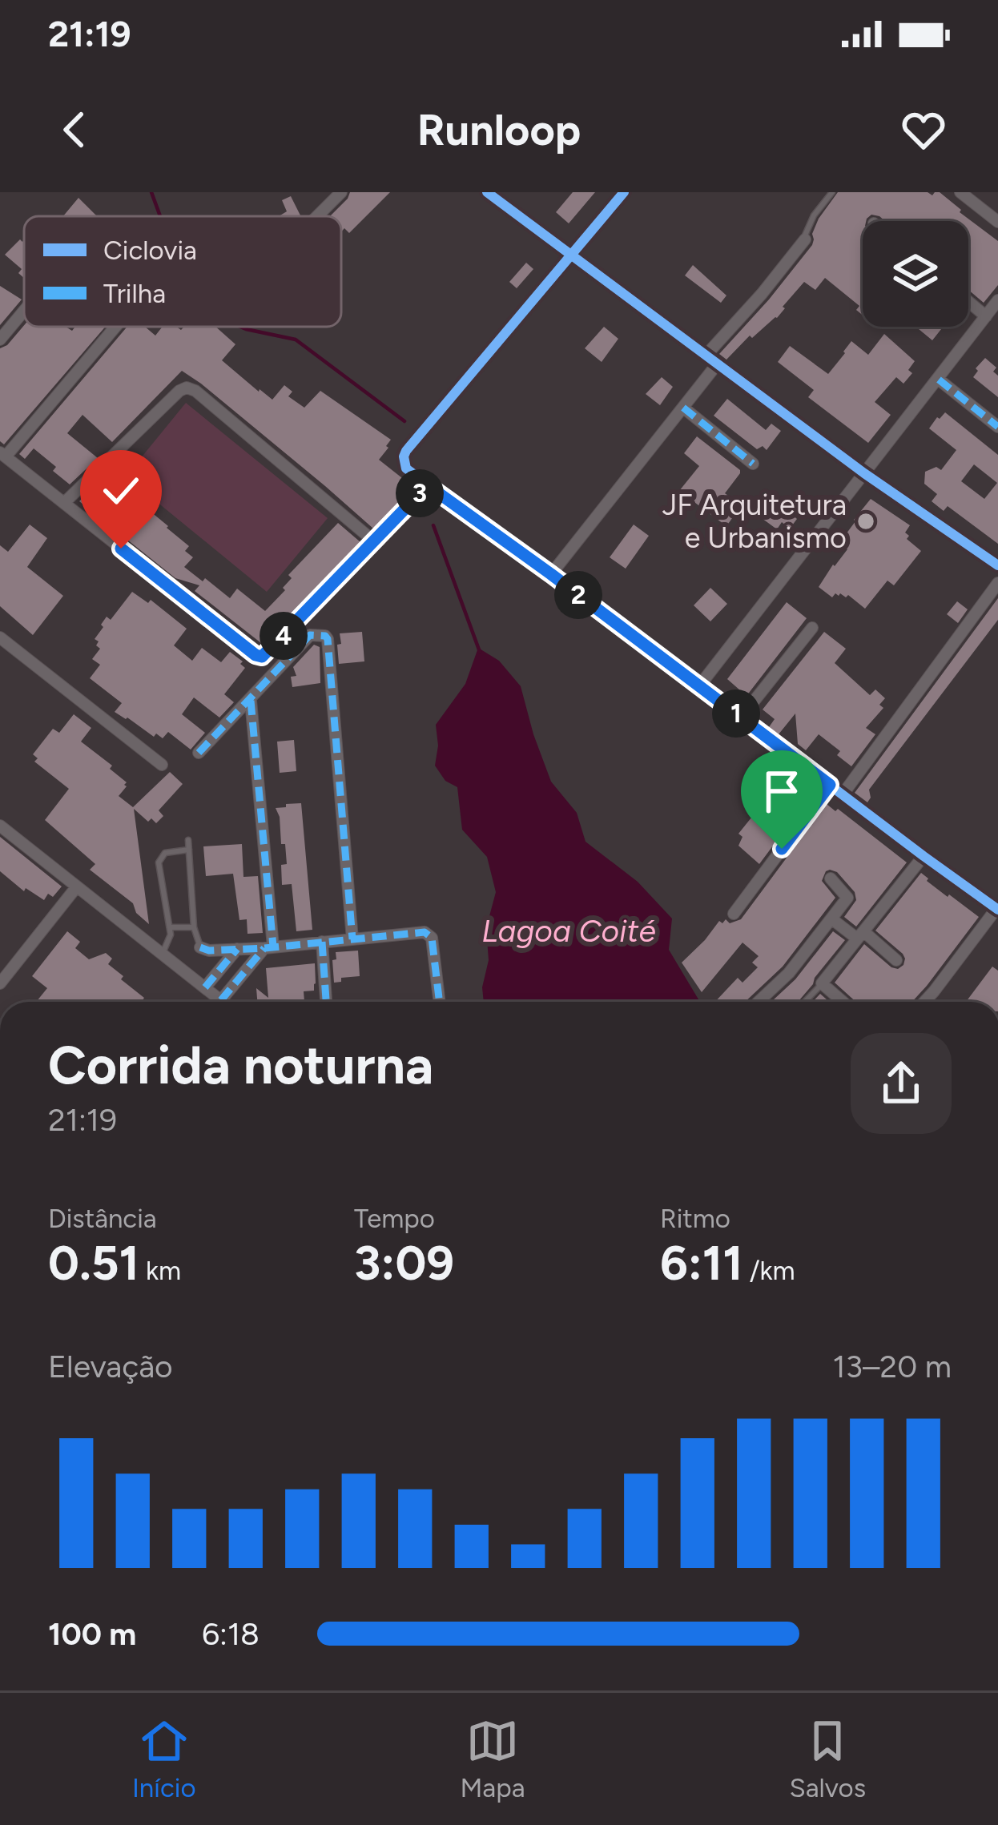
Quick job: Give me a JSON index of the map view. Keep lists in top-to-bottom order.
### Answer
{
  "water": ["Lagoa Coité"],
  "places": ["JF Arquitetura e Urbanismo"],
  "legend": ["Ciclovia", "Trilha"],
  "page": {
    "status": "21:19",
    "header": "Runloop",
    "pins": [
      "3",
      "2",
      "4",
      "1"
    ],
    "heading": ["Corrida noturna", "21:19"],
    "stats": [
      ["Distância", "0.51 km"],
      ["Tempo", "3:09"],
      ["Ritmo", "6:11 /km"]
    ],
    "chart": ["Elevação", "13–20 m"],
    "list": [
      {
        "name": "100 m",
        "note": "6:18"
      }
    ],
    "tabs": ["Início", "Mapa", "Salvos"]
  }
}
